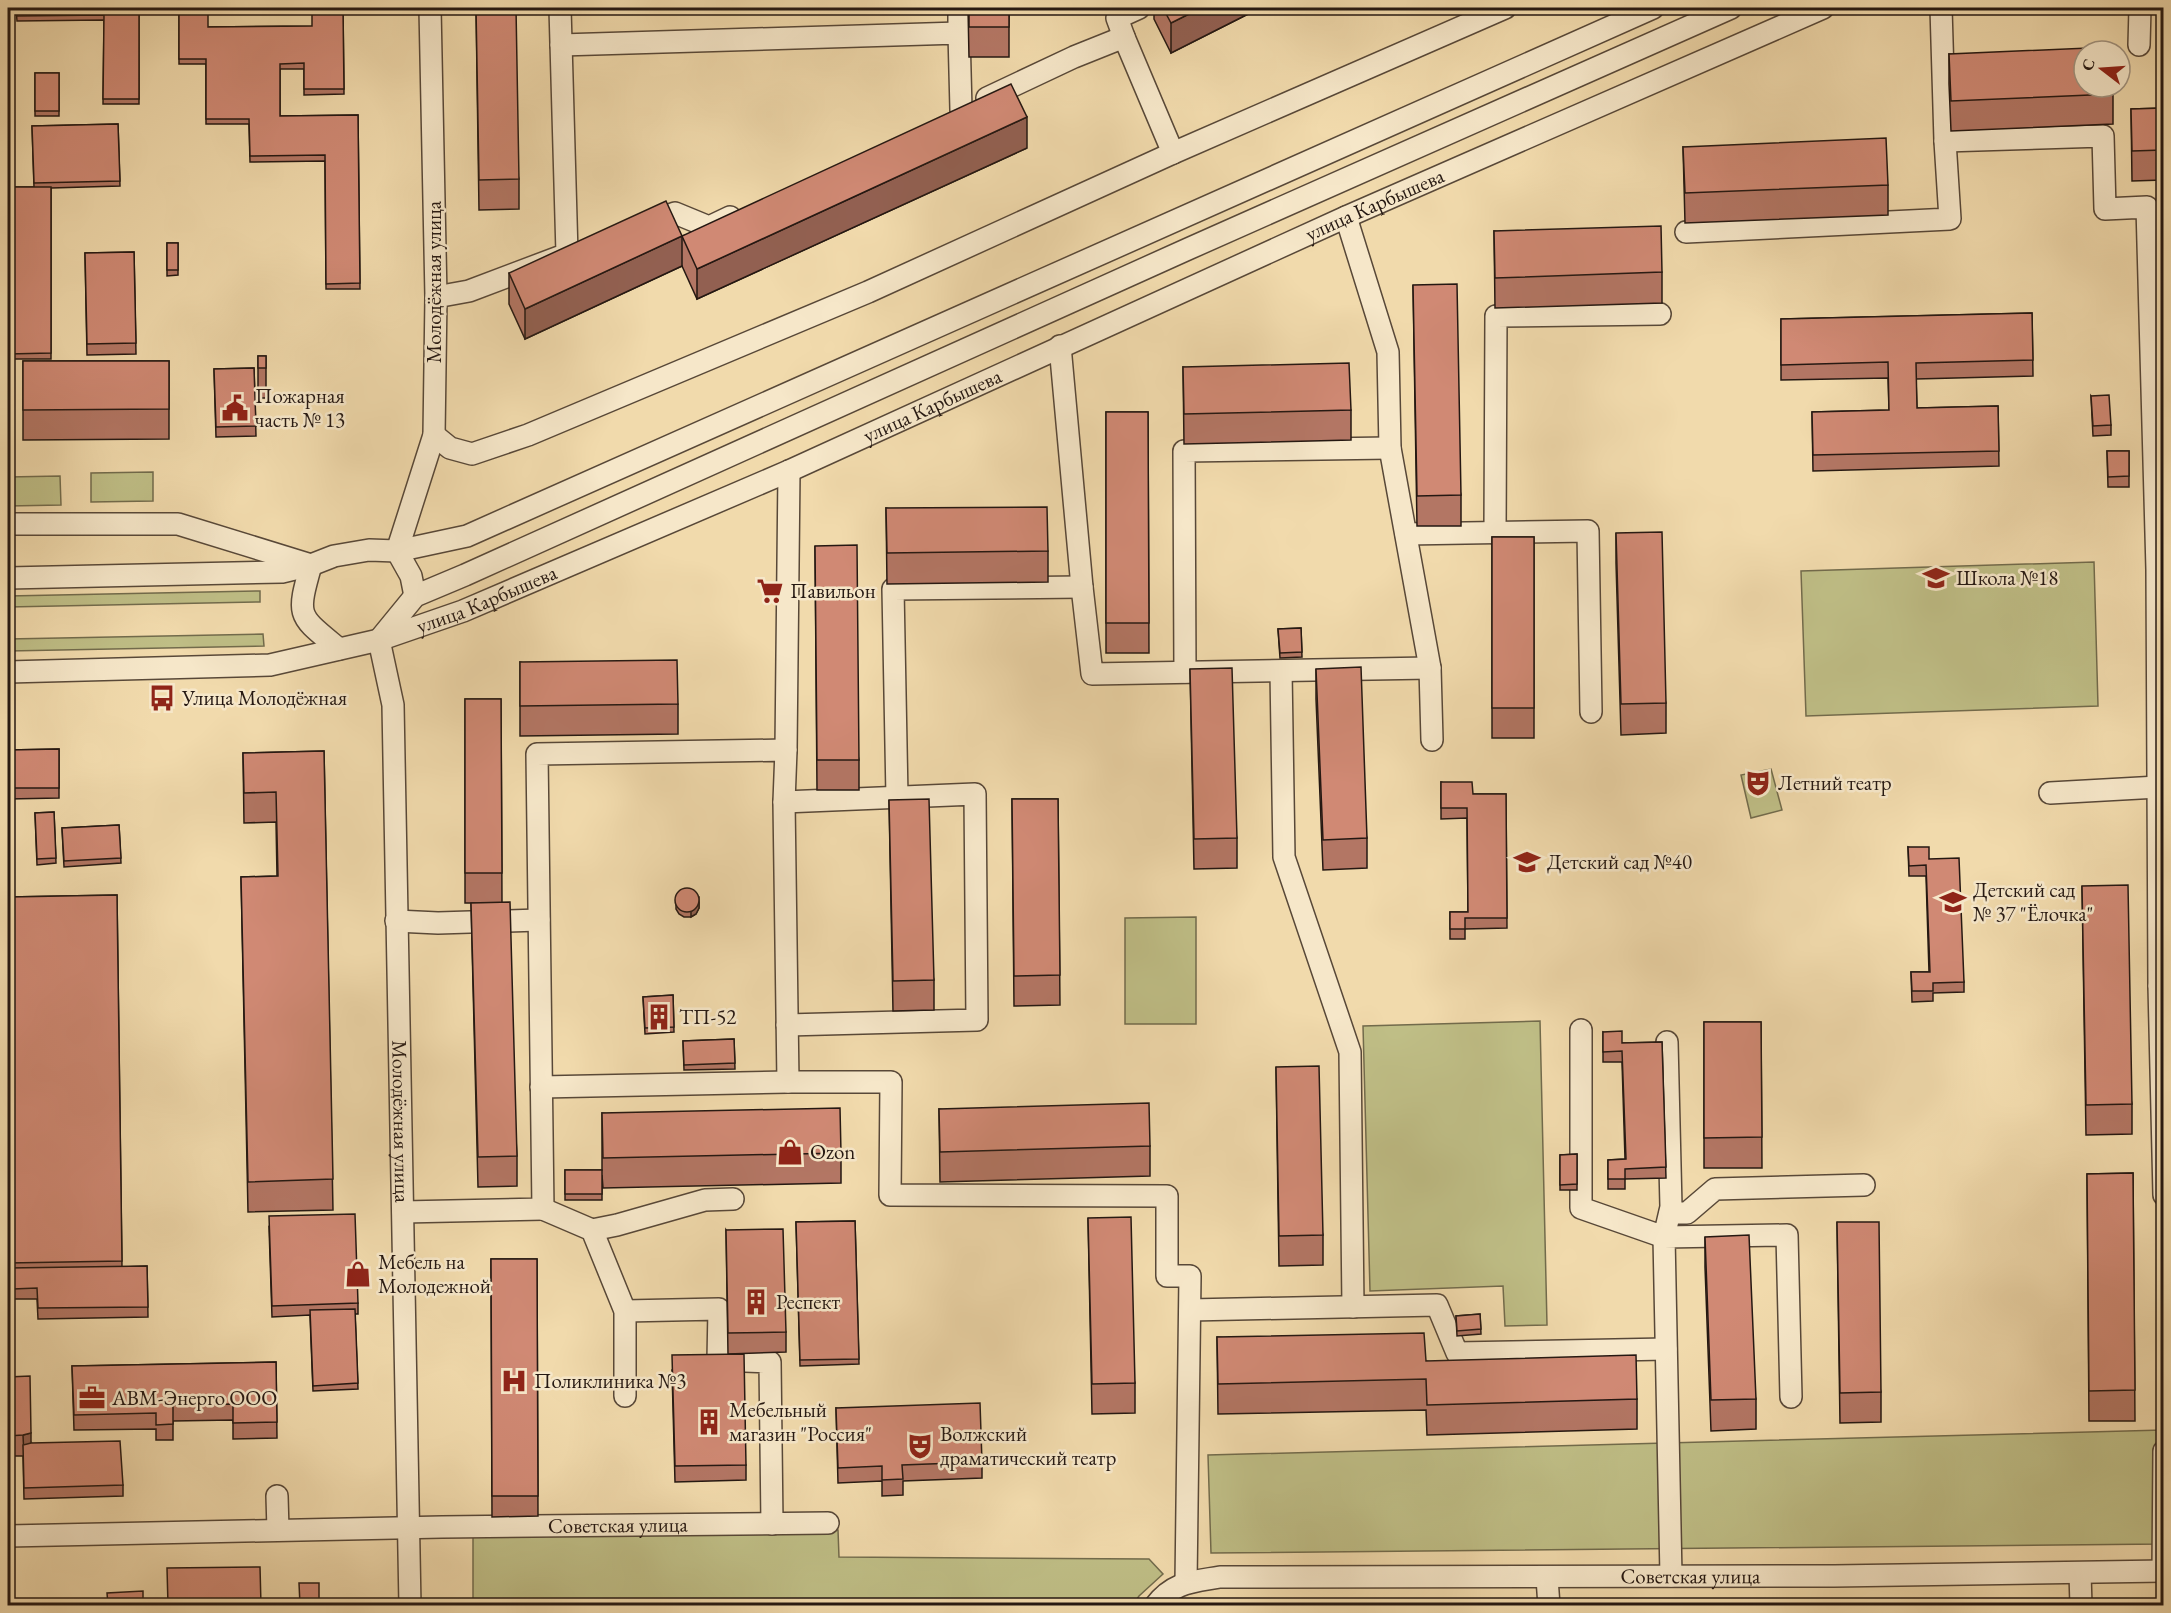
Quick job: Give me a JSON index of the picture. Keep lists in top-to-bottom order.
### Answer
{
  "streets": {
    "street": ["улица Карбышева", "Молодёжная улица", "Советская улица"]
  },
  "crossings": [
    ["улица Карбышева", "Молодёжная улица"],
    ["Молодёжная улица", "Советская улица"]
  ],
  "places": {
    "public building": ["Пожарная часть № 13"],
    "school or university": ["Школа №18", "Детский сад №40", "Детский сад № 37 \"Ёлочка\""],
    "supermarket": ["Павильон"],
    "bus stop": ["Улица Молодёжная"],
    "theatre": ["Летний театр", "Волжский драматический театр"],
    "building": ["ТП-52", "Респект", "Мебельный магазин \"Россия\""],
    "shop": ["Ozon", "Мебель на Молодежной"],
    "hospital": ["Поликлиника №3"],
    "office": ["АВМ-Энерго ООО"]
  },
  "north": "left"
}
